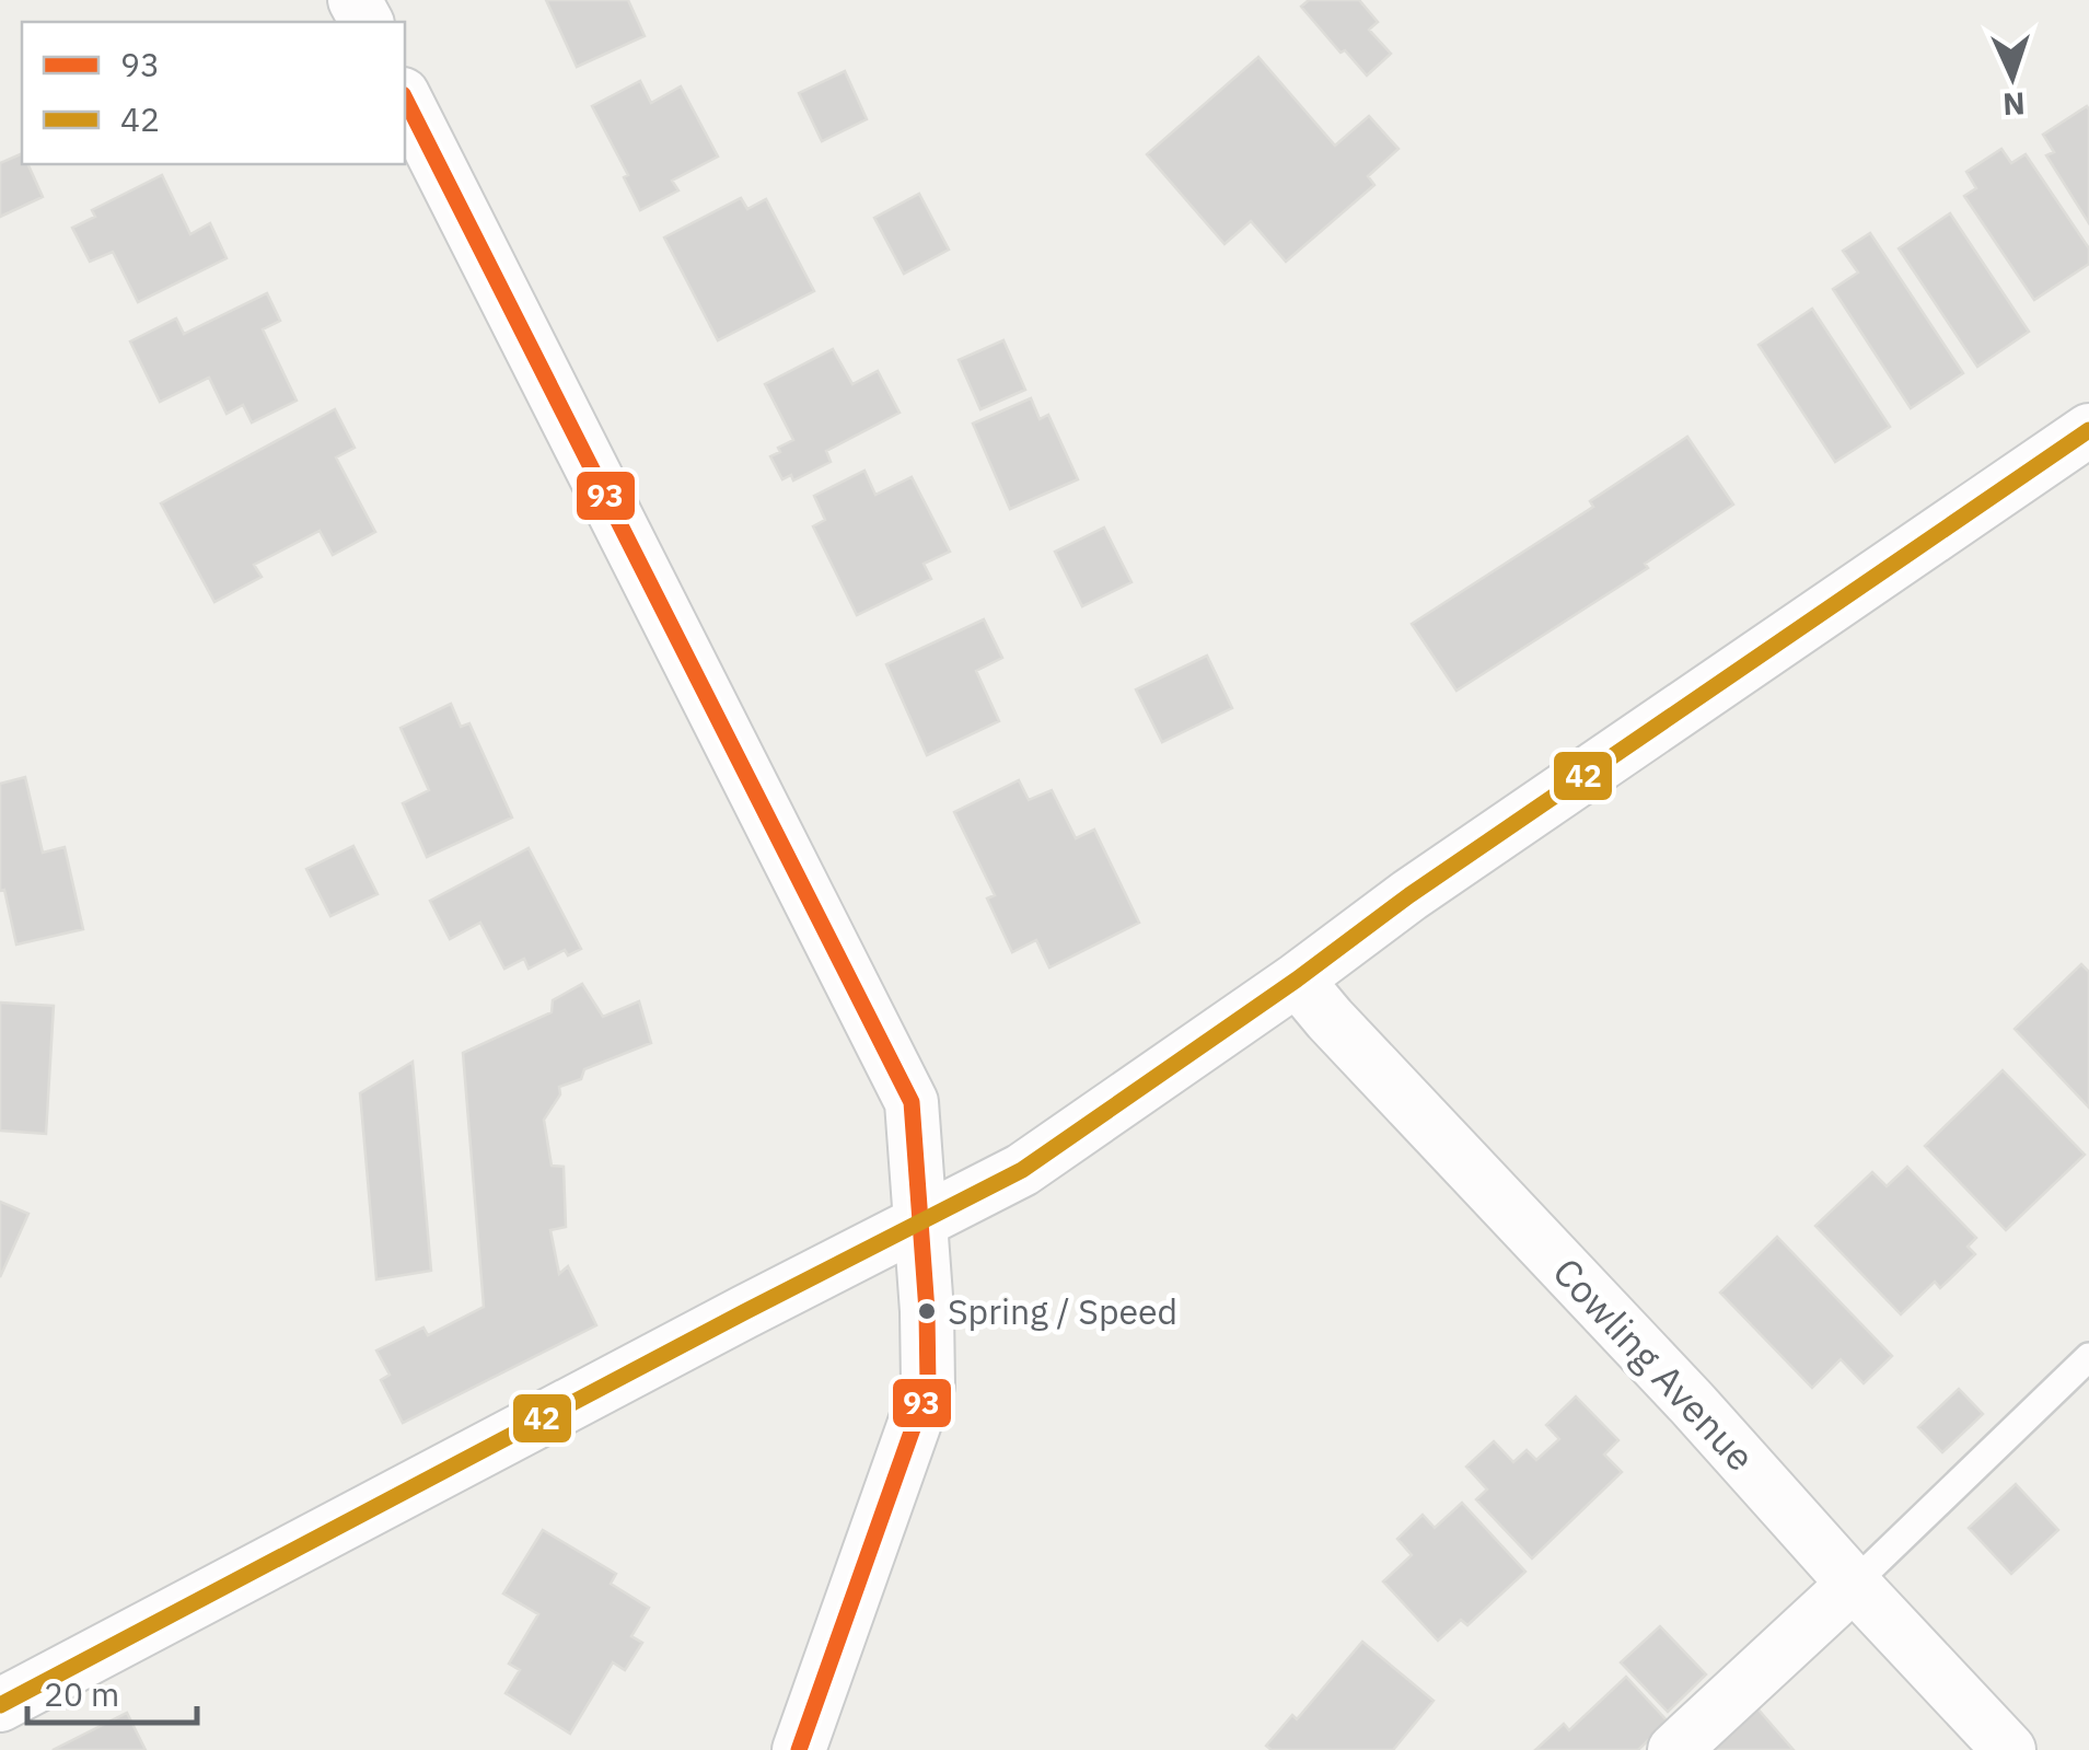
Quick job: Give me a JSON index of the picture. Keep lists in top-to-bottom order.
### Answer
{
  "streets": {
    "street": ["Cowling Avenue"]
  },
  "places": ["Spring / Speed"],
  "lines": ["transit line 93", "transit line 42"],
  "legend": ["93", "42"],
  "scale_bar": "20 m",
  "north": "bottom"
}
